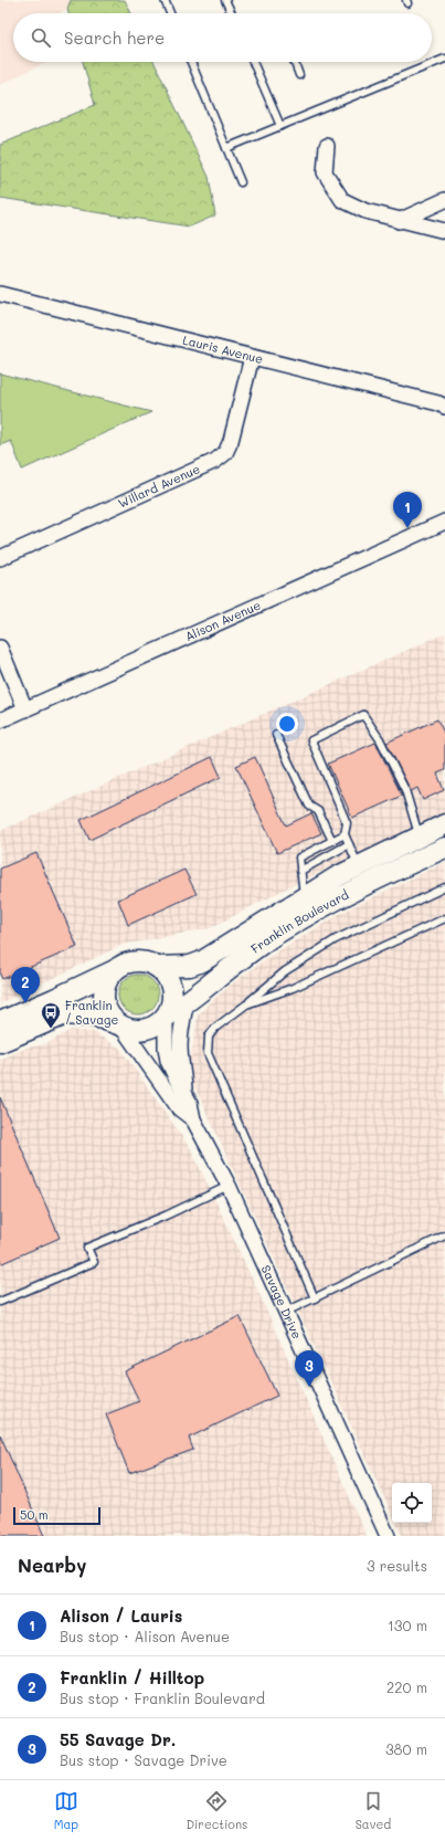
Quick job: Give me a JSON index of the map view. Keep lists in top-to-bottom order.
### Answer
{
  "streets": {
    "main road": ["Franklin Boulevard"],
    "street": [
      "Lauris Avenue",
      "Willard Avenue",
      "Alison Avenue",
      "Savage Drive"
    ]
  },
  "crossings": [
    ["Lauris Avenue", "Willard Avenue"],
    ["Franklin Boulevard", "Savage Drive"]
  ],
  "places": {
    "bus stop": ["Franklin / Savage"]
  },
  "scale_bar": "50 m",
  "page": {
    "search": "Search here",
    "pins": ["1", "2", "3"],
    "scale": "50 m",
    "heading": ["Nearby", "3 results"],
    "list": [
      {
        "mark": "1",
        "name": "Alison / Lauris",
        "note": "Bus stop · Alison Avenue",
        "value": "130 m"
      },
      {
        "mark": "2",
        "name": "Franklin / Hilltop",
        "note": "Bus stop · Franklin Boulevard",
        "value": "220 m"
      },
      {
        "mark": "3",
        "name": "55 Savage Dr.",
        "note": "Bus stop · Savage Drive",
        "value": "380 m"
      }
    ],
    "nav": ["Map", "Directions", "Saved"]
  }
}
